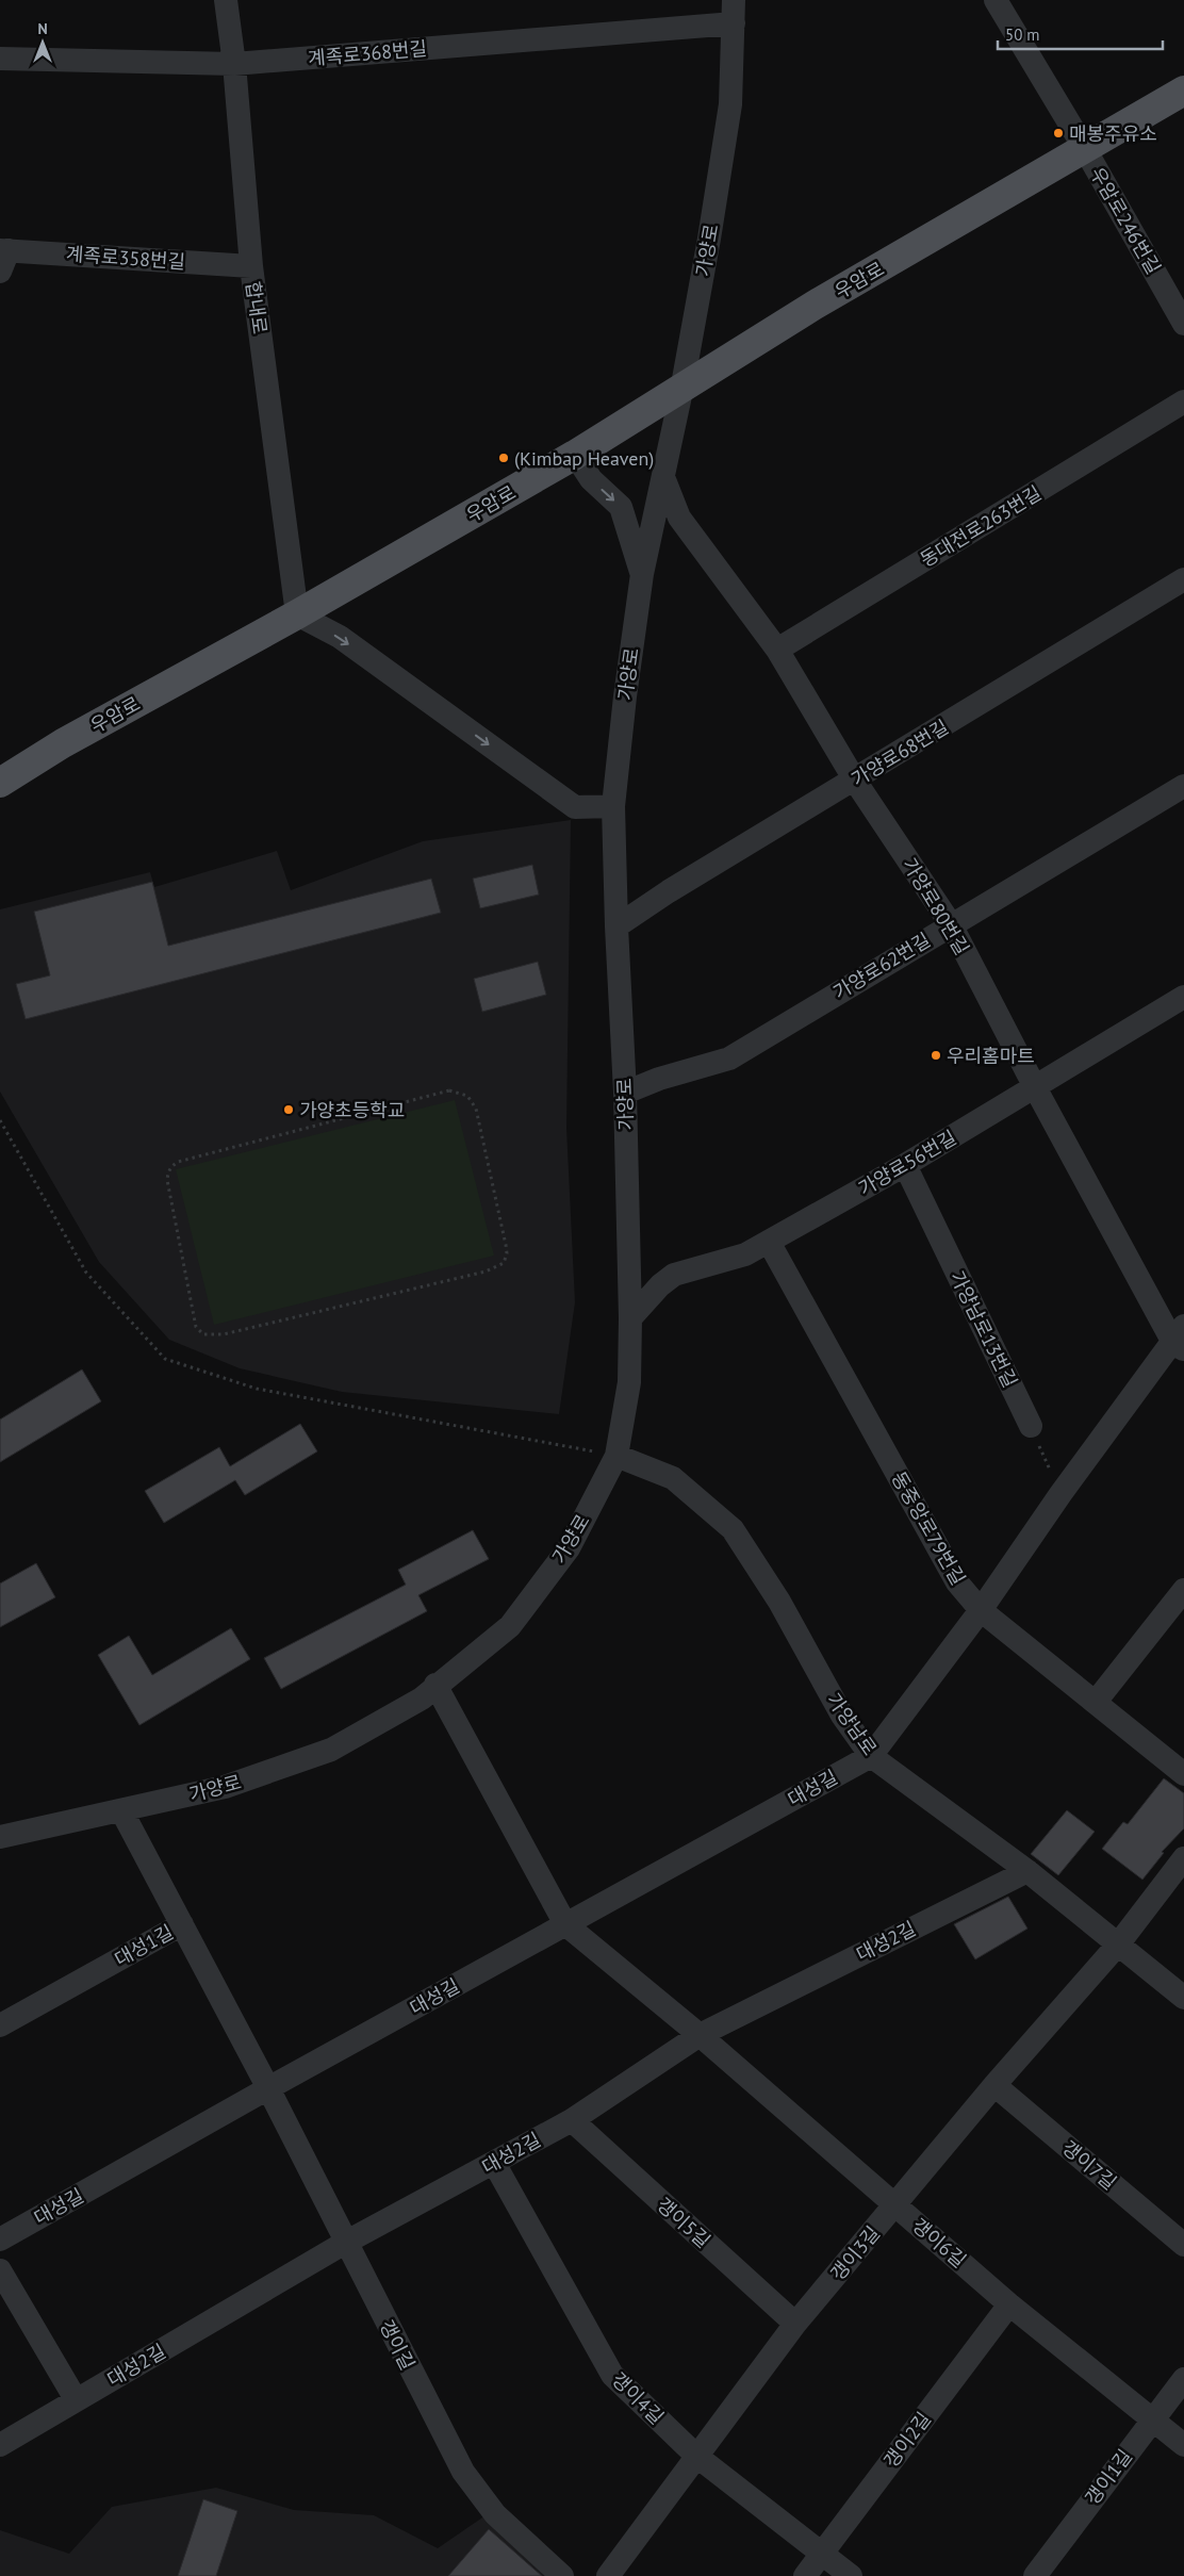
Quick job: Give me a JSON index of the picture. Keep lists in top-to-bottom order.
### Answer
{
  "streets": {
    "main road": ["우암로"],
    "street": [
      "계족로368번길",
      "우암로246번길",
      "가양로",
      "계족로358번길",
      "합내로",
      "동대전로263번길",
      "가양로68번길",
      "가양로80번길",
      "가양로62번길",
      "가양로56번길",
      "가양남로13번길",
      "동중앙로79번길",
      "가양남로",
      "대성길",
      "대성2길",
      "대성1길",
      "갱이7길",
      "갱이5길",
      "갱이6길",
      "갱이3길",
      "갱이길",
      "갱이4길",
      "갱이2길",
      "갱이1길"
    ]
  },
  "crossings": [
    ["계족로368번길", "가양로"],
    ["계족로368번길", "합내로"],
    ["우암로246번길", "우암로"],
    ["가양로", "우암로"],
    ["가양로", "가양로68번길"],
    ["가양로", "가양로80번길"],
    ["가양로", "가양로62번길"],
    ["가양로", "가양로56번길"],
    ["가양로", "가양남로"],
    ["계족로358번길", "합내로"],
    ["우암로", "합내로"],
    ["동대전로263번길", "가양로80번길"],
    ["가양로68번길", "가양로80번길"],
    ["가양로80번길", "가양로62번길"],
    ["가양로80번길", "가양로56번길"],
    ["가양로56번길", "가양남로13번길"],
    ["가양로56번길", "동중앙로79번길"],
    ["가양남로", "대성길"],
    ["가양남로", "대성2길"],
    ["가양남로", "갱이3길"],
    ["대성길", "대성1길"],
    ["대성길", "갱이6길"],
    ["대성길", "갱이길"],
    ["대성2길", "갱이5길"],
    ["대성2길", "갱이6길"],
    ["대성2길", "갱이길"],
    ["대성2길", "갱이4길"],
    ["대성1길", "갱이길"],
    ["갱이7길", "갱이3길"],
    ["갱이5길", "갱이3길"],
    ["갱이6길", "갱이3길"],
    ["갱이6길", "갱이2길"],
    ["갱이6길", "갱이1길"],
    ["갱이3길", "갱이4길"],
    ["갱이4길", "갱이2길"]
  ],
  "places": [
    "매봉주유소",
    "(Kimbap Heaven)",
    "우리홈마트",
    "가양초등학교"
  ],
  "scale_bar": "50 m",
  "north": "top"
}
